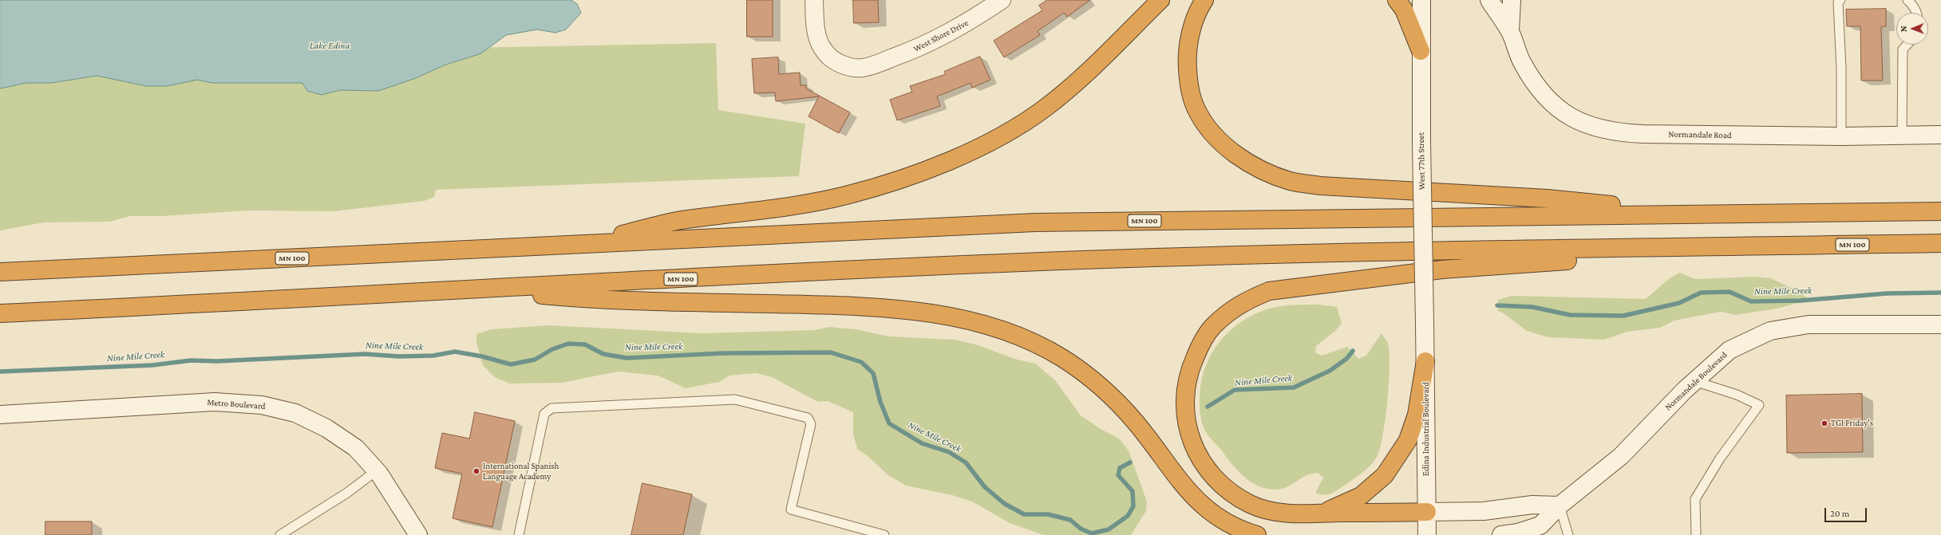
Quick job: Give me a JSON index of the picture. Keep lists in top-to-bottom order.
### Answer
{
  "streets": {
    "highway": ["MN 100"],
    "street": [
      "West Shore Drive",
      "Normandale Road",
      "West 77th Street",
      "Normandale Boulevard",
      "Metro Boulevard",
      "Edina Industrial Boulevard"
    ]
  },
  "crossings": [
    ["West 77th Street", "Edina Industrial Boulevard"]
  ],
  "water": ["Lake Edina", "Nine Mile Creek"],
  "places": ["TGI Friday's", "International Spanish Language Academy"],
  "scale_bar": "20 m",
  "north": "left"
}
